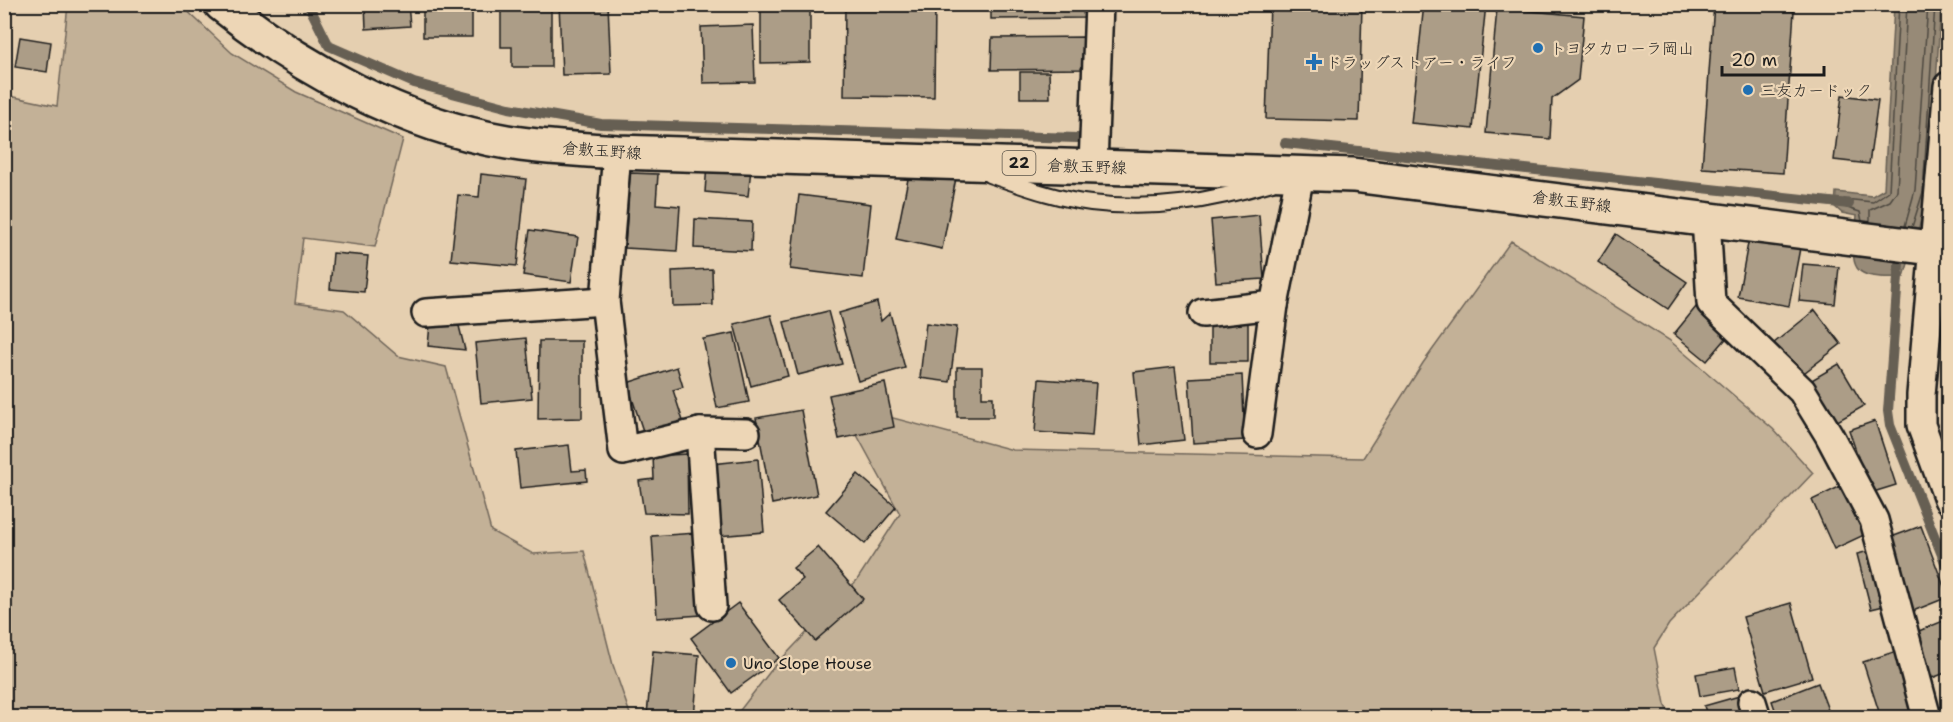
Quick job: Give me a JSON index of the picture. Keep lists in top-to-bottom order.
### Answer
{
  "streets": {
    "main road": ["倉敷玉野線", "22"]
  },
  "places": {
    "other": ["トヨタカローラ岡山", "三友カードック", "Uno Slope House"],
    "health": ["ドラッグストアー・ライフ"]
  },
  "scale_bar": "20 m"
}
